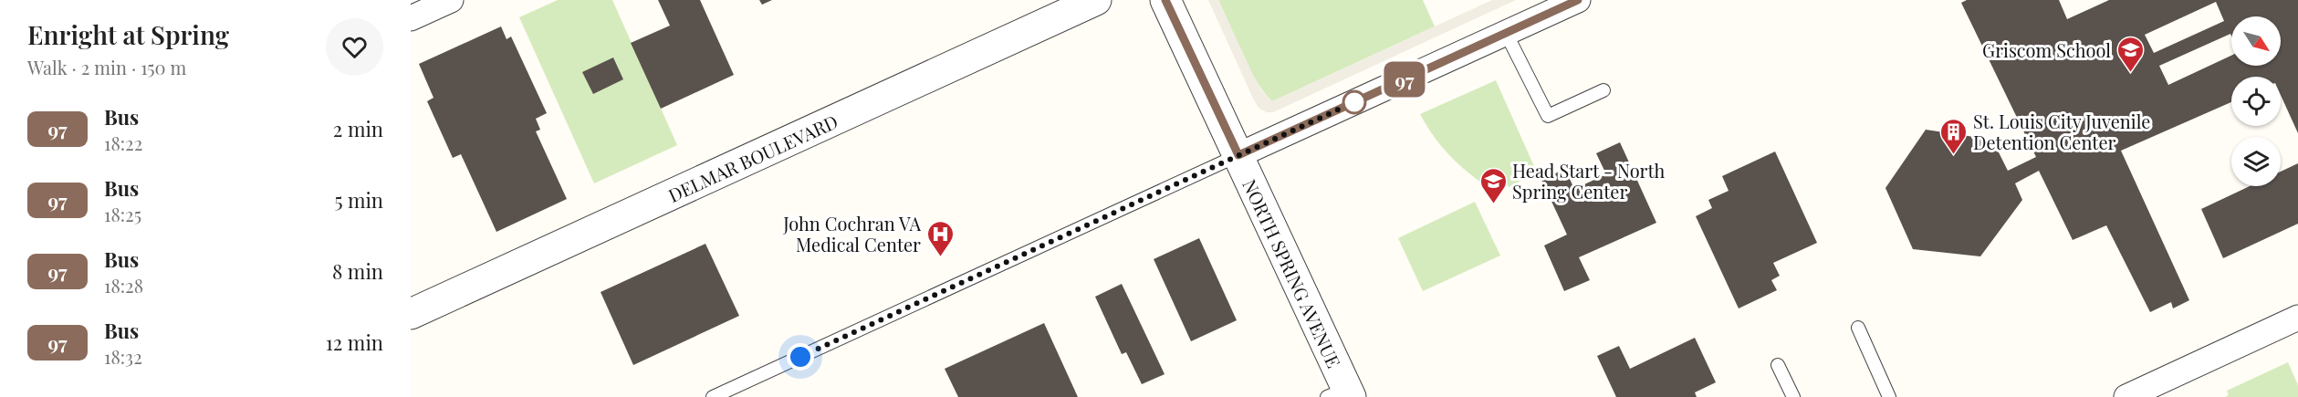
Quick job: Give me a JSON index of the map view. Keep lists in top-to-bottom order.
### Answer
{
  "streets": {
    "street": ["DELMAR BOULEVARD", "NORTH SPRING AVENUE"]
  },
  "places": {
    "school or university": ["Griscom School", "Head Start - North Spring Center"],
    "building": ["St. Louis City Juvenile Detention Center"],
    "hospital": ["John Cochran VA Medical Center"]
  },
  "lines": ["bus line 97"],
  "north": "bottom right",
  "page": {
    "heading": ["Enright at Spring", "Walk · 2 min · 150 m"],
    "on_map": "97",
    "list": [
      {
        "mark": "97",
        "name": "Bus",
        "note": "18:22",
        "value": "2 min"
      },
      {
        "mark": "97",
        "name": "Bus",
        "note": "18:25",
        "value": "5 min"
      },
      {
        "mark": "97",
        "name": "Bus",
        "note": "18:28",
        "value": "8 min"
      },
      {
        "mark": "97",
        "name": "Bus",
        "note": "18:32",
        "value": "12 min"
      }
    ]
  }
}
